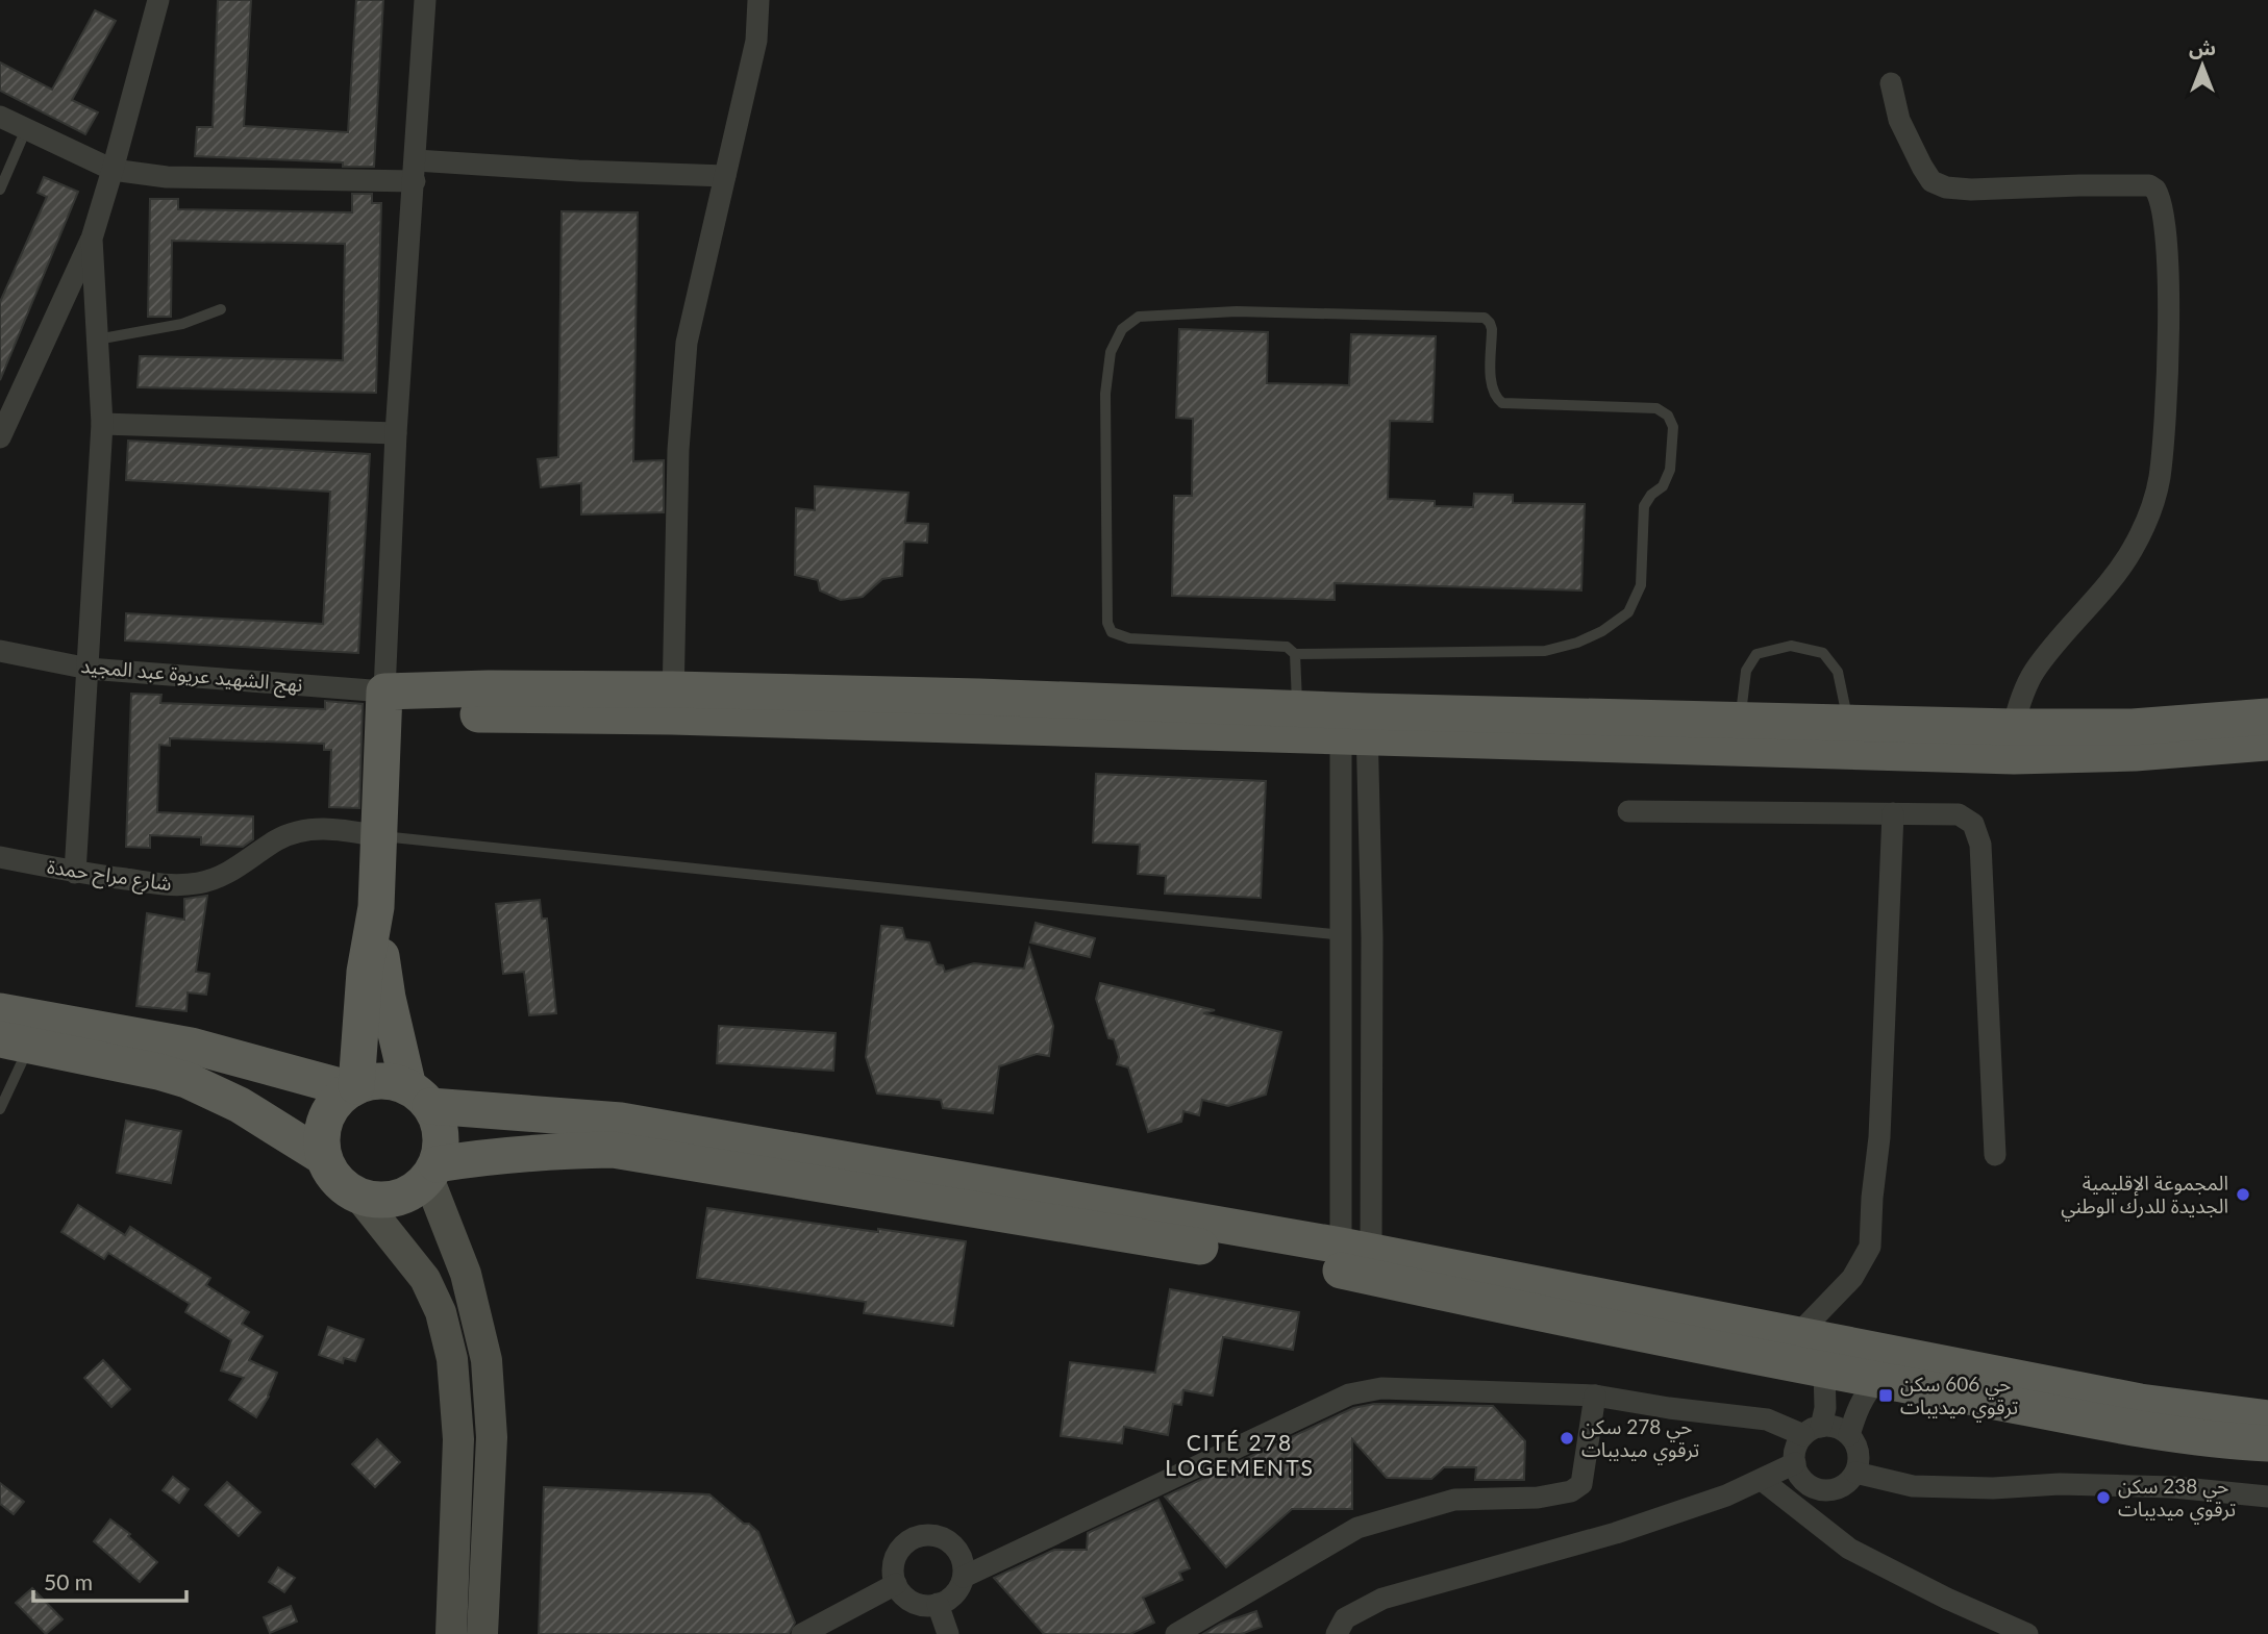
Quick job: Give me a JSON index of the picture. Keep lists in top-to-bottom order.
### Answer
{
  "streets": {
    "street": ["نهج الشهيد عريوة عبد المجيد", "شارع مراح حمدة"]
  },
  "districts": ["CITÉ 278 LOGEMENTS"],
  "places": {
    "other": ["المجموعة الإقليمية الجديدة للدرك الوطني", "حي 278 سكن ترقوي ميديبات", "حي 238 سكن ترقوي ميديبات"],
    "transit": ["حي 606 سكن ترقوي ميديبات"]
  },
  "scale_bar": "50 m",
  "north": "top"
}
